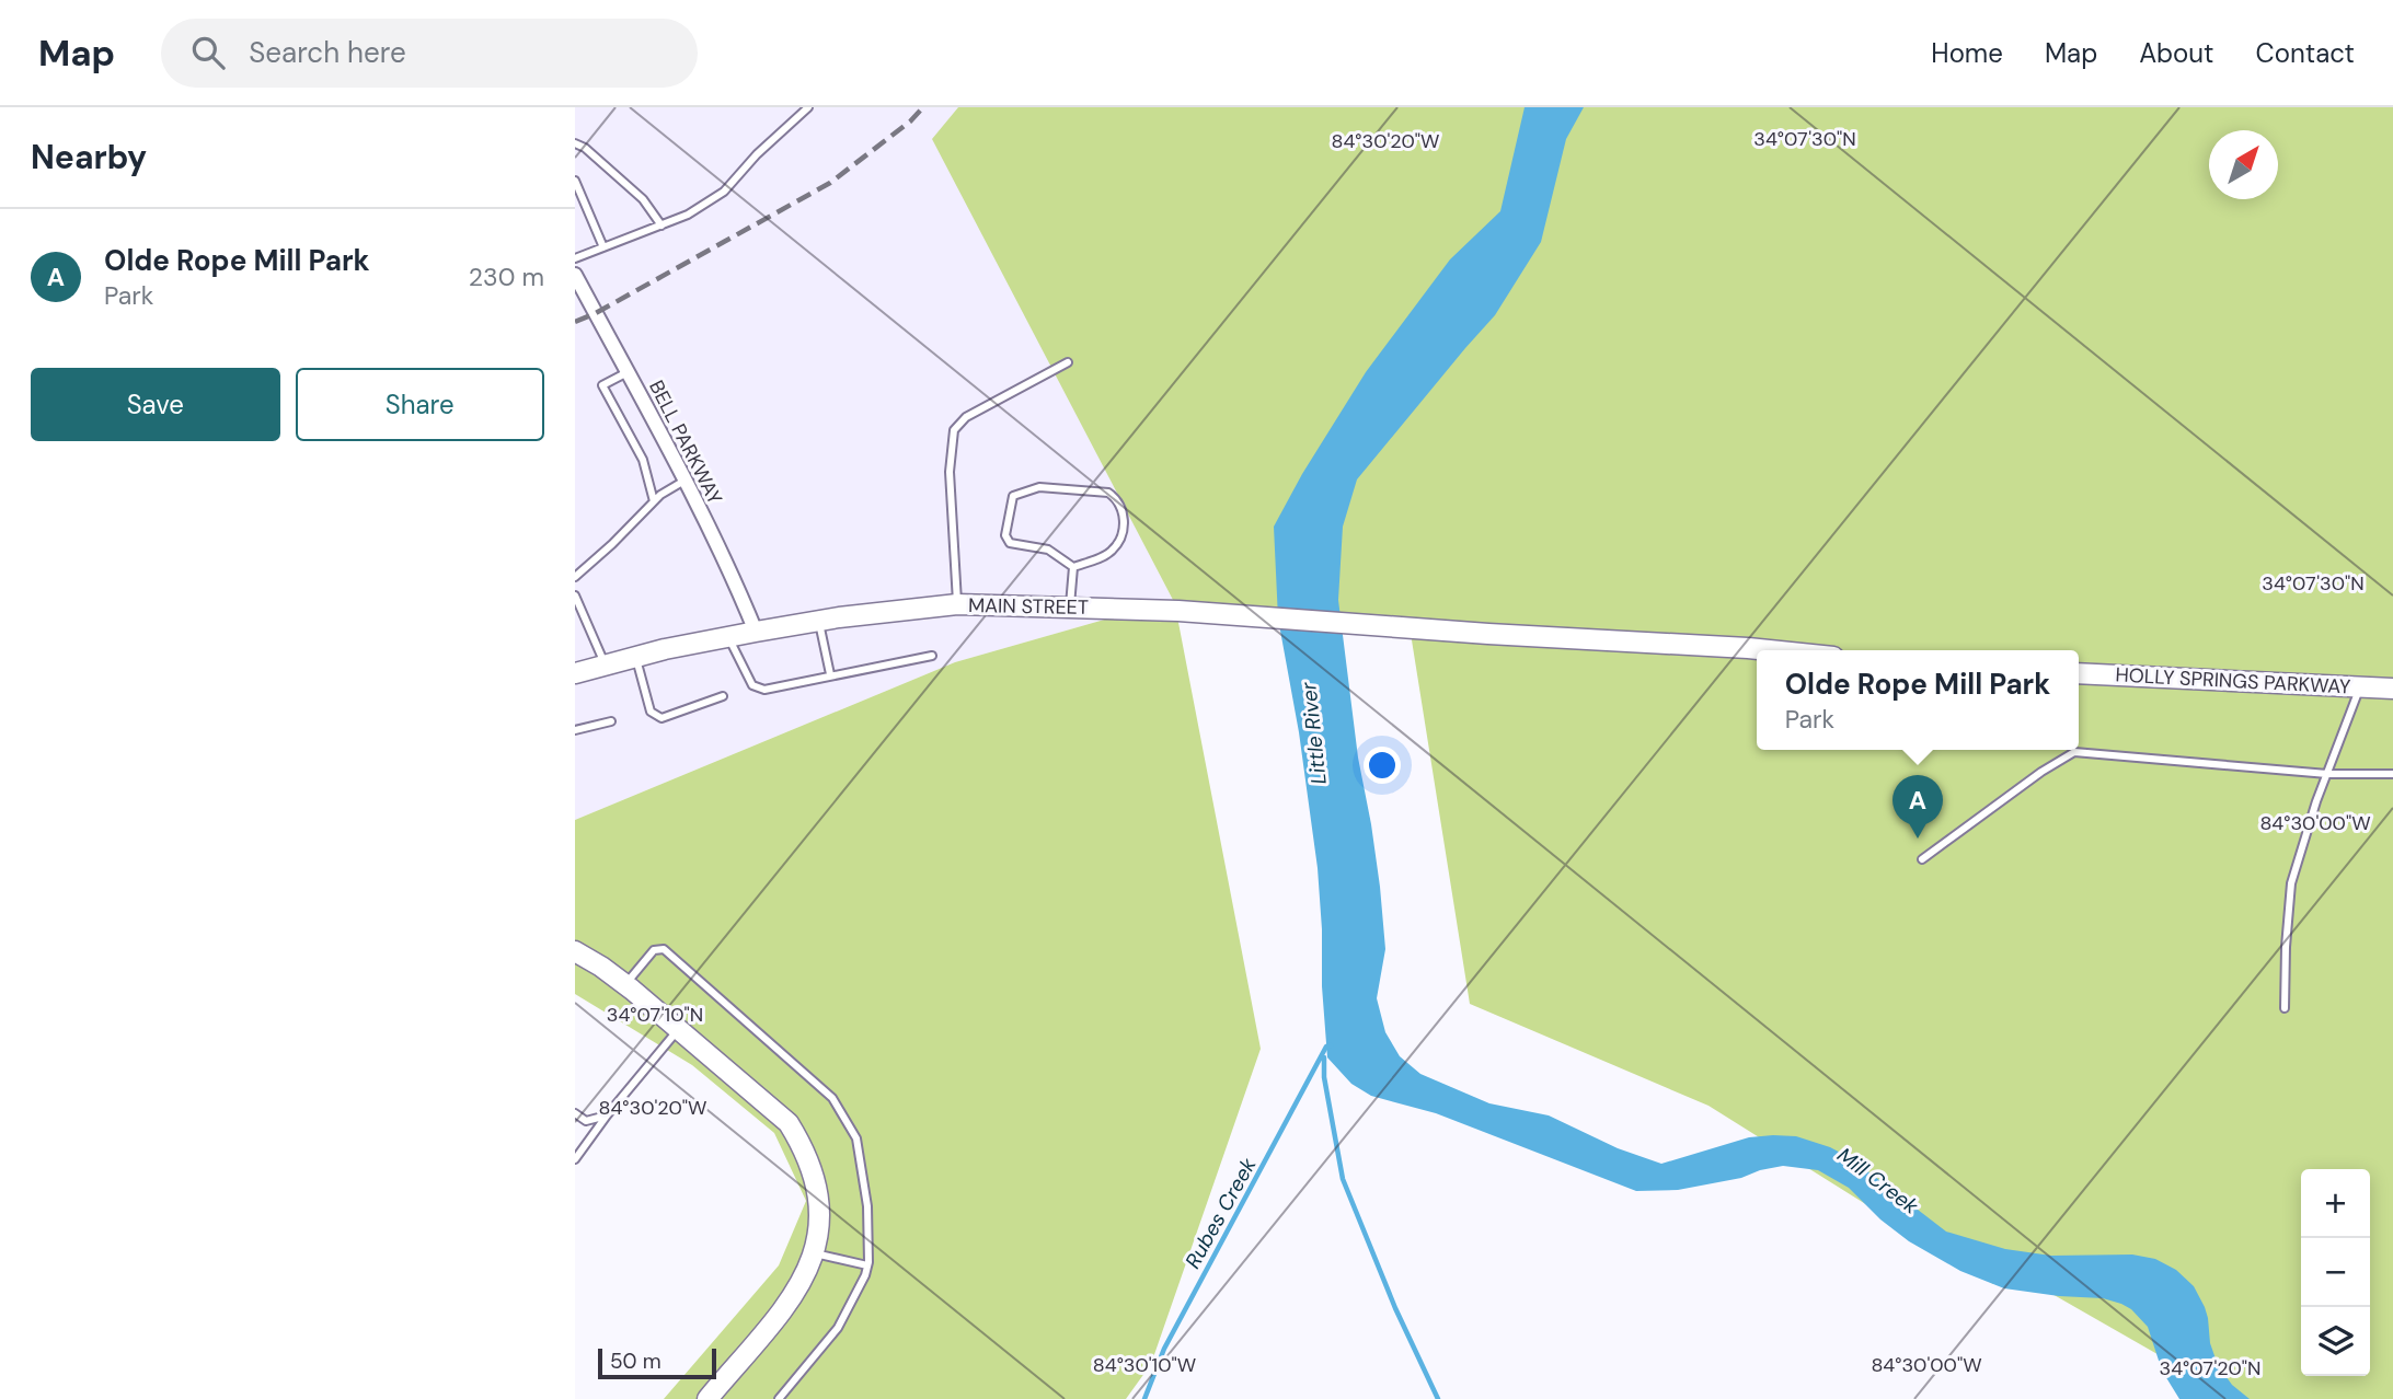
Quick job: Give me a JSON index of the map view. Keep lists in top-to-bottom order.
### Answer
{
  "streets": {
    "main road": ["MAIN STREET", "HOLLY SPRINGS PARKWAY"],
    "street": ["BELL PARKWAY"]
  },
  "crossings": [
    ["BELL PARKWAY", "MAIN STREET"]
  ],
  "water": ["Little River", "Mill Creek", "Rubes Creek"],
  "scale_bar": "50 m",
  "north": "top right",
  "page": {
    "header": "Map",
    "search": "Search here",
    "nav": [
      "Home",
      "Map",
      "About",
      "Contact"
    ],
    "heading": "Nearby",
    "list": [
      {
        "mark": "A",
        "name": "Olde Rope Mill Park",
        "note": "Park",
        "value": "230 m"
      }
    ],
    "buttons": ["Save", "Share"],
    "popup": ["Olde Rope Mill Park", "Park"],
    "pins": "A",
    "map_buttons": ["+", "−"],
    "scale": "50 m"
  },
  "coordinates": [
    "34°07'30\"N",
    "84°30'20\"W",
    "84°30'00\"W",
    "34°07'10\"N",
    "84°30'10\"W",
    "34°07'20\"N"
  ]
}
